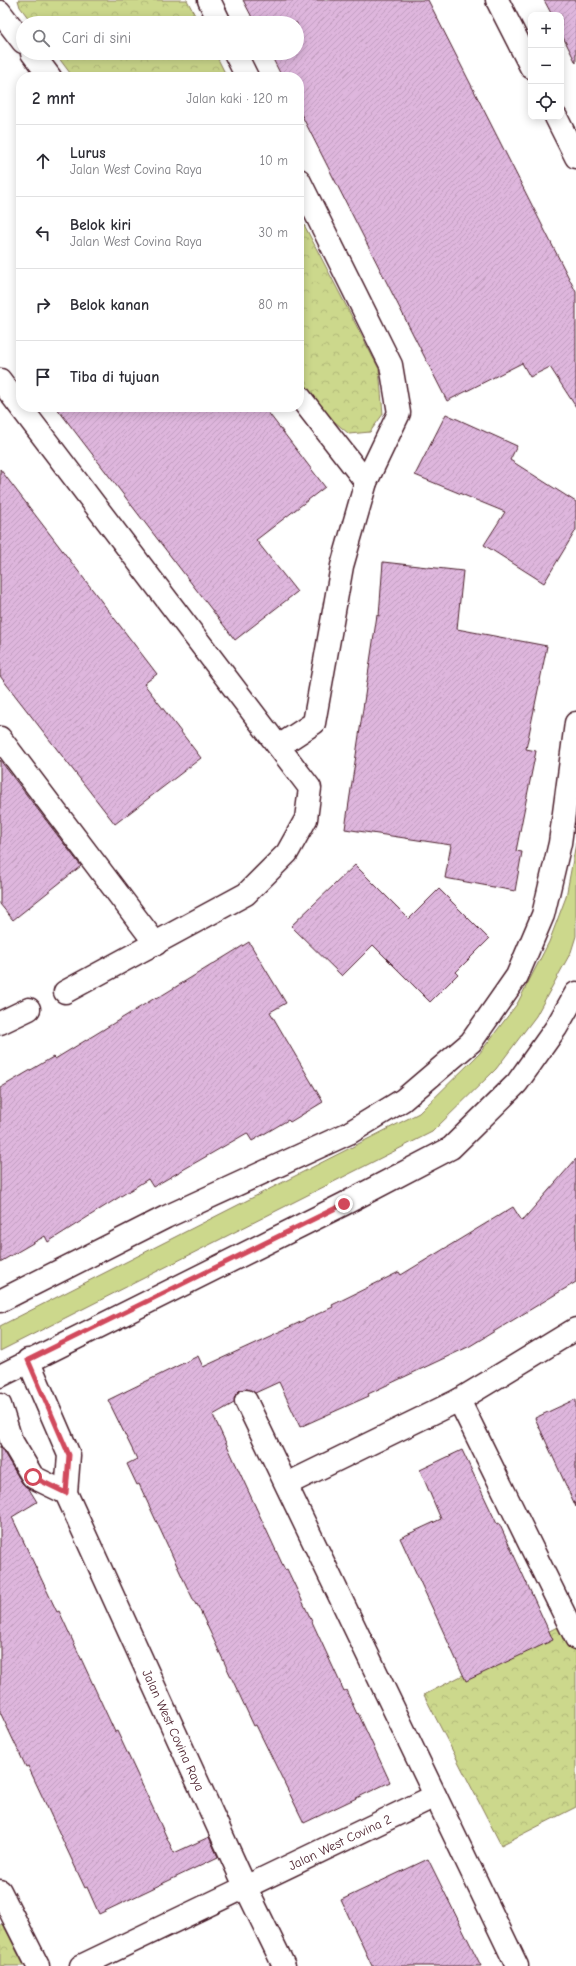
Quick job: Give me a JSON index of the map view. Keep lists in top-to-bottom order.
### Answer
{
  "streets": {
    "street": ["Jalan West Covina Raya", "Jalan West Covina 2"]
  },
  "crossings": [
    ["Jalan West Covina Raya", "Jalan West Covina 2"]
  ],
  "page": {
    "map_buttons": ["+", "−"],
    "search": "Cari di sini",
    "heading": ["2 mnt", "Jalan kaki · 120 m"],
    "list": [
      ["Lurus", "Jalan West Covina Raya", "10 m"],
      ["Belok kiri", "Jalan West Covina Raya", "30 m"],
      ["Belok kanan", "80 m"],
      "Tiba di tujuan"
    ]
  }
}
